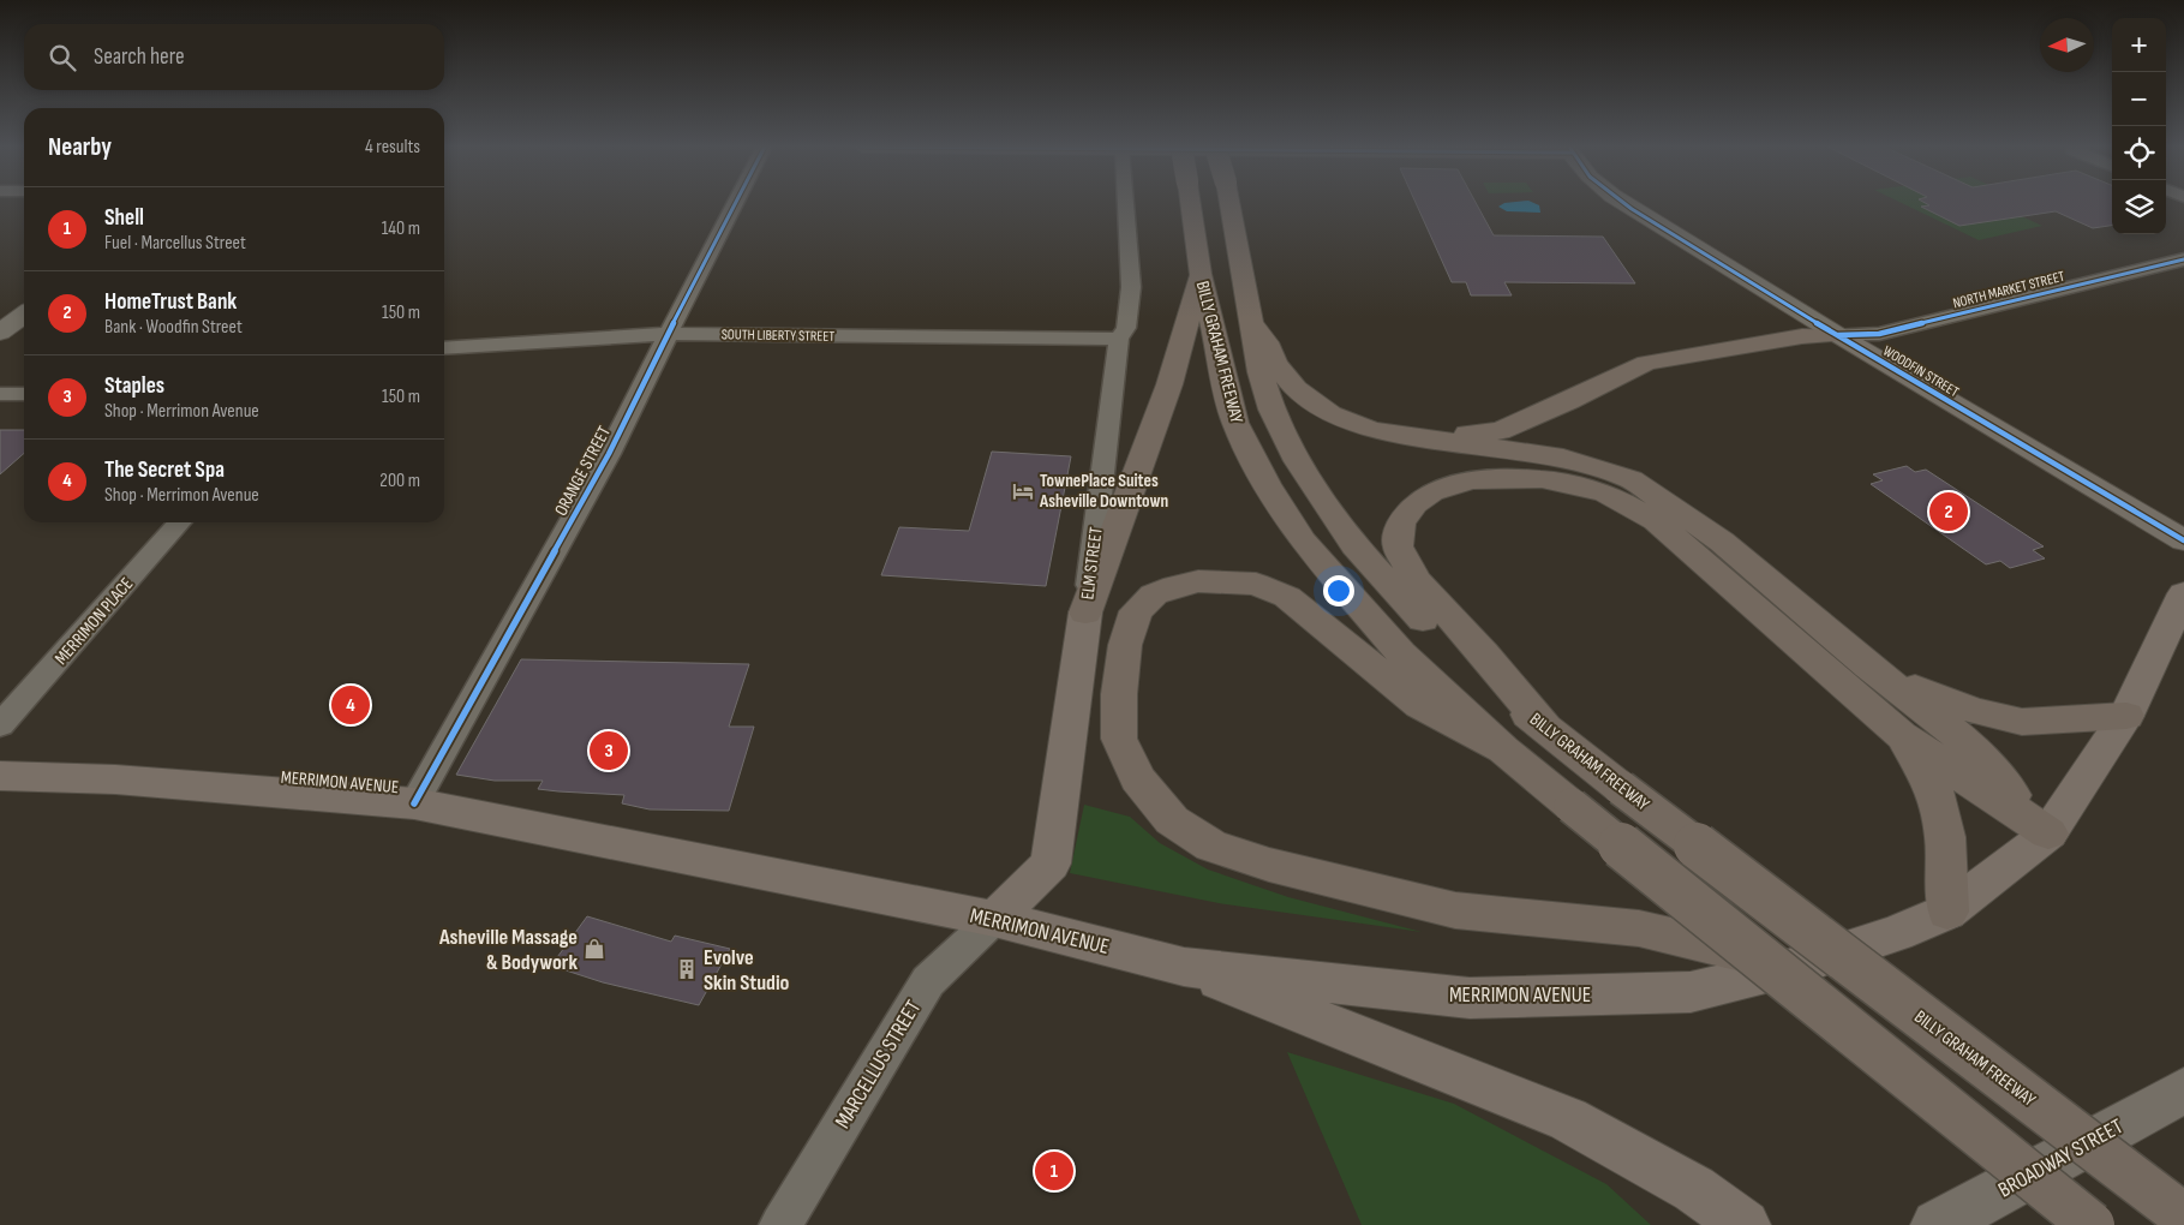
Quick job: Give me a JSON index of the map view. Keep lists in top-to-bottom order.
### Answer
{
  "streets": {
    "highway": ["BILLY GRAHAM FREEWAY"],
    "main road": [
      "WOODFIN STREET",
      "ELM STREET",
      "MERRIMON AVENUE",
      "BROADWAY STREET"
    ],
    "street": [
      "NORTH MARKET STREET",
      "SOUTH LIBERTY STREET",
      "ORANGE STREET",
      "MERRIMON PLACE",
      "MARCELLUS STREET"
    ]
  },
  "crossings": [
    ["NORTH MARKET STREET", "WOODFIN STREET"],
    ["SOUTH LIBERTY STREET", "ORANGE STREET"],
    ["SOUTH LIBERTY STREET", "ELM STREET"],
    ["ORANGE STREET", "MERRIMON AVENUE"],
    ["ELM STREET", "MERRIMON AVENUE"],
    ["ELM STREET", "MARCELLUS STREET"],
    ["MERRIMON AVENUE", "MARCELLUS STREET"]
  ],
  "places": {
    "hotel": ["TownePlace Suites Asheville Downtown"],
    "shop": ["Asheville Massage & Bodywork"],
    "building": ["Evolve Skin Studio"]
  },
  "north": "left",
  "page": {
    "map_buttons": ["+", "−"],
    "search": "Search here",
    "heading": ["Nearby", "4 results"],
    "list": [
      {
        "mark": "1",
        "name": "Shell",
        "note": "Fuel · Marcellus Street",
        "value": "140 m"
      },
      {
        "mark": "2",
        "name": "HomeTrust Bank",
        "note": "Bank · Woodfin Street",
        "value": "150 m"
      },
      {
        "mark": "3",
        "name": "Staples",
        "note": "Shop · Merrimon Avenue",
        "value": "150 m"
      },
      {
        "mark": "4",
        "name": "The Secret Spa",
        "note": "Shop · Merrimon Avenue",
        "value": "200 m"
      }
    ],
    "pins": [
      "2",
      "4",
      "3",
      "1"
    ]
  }
}
